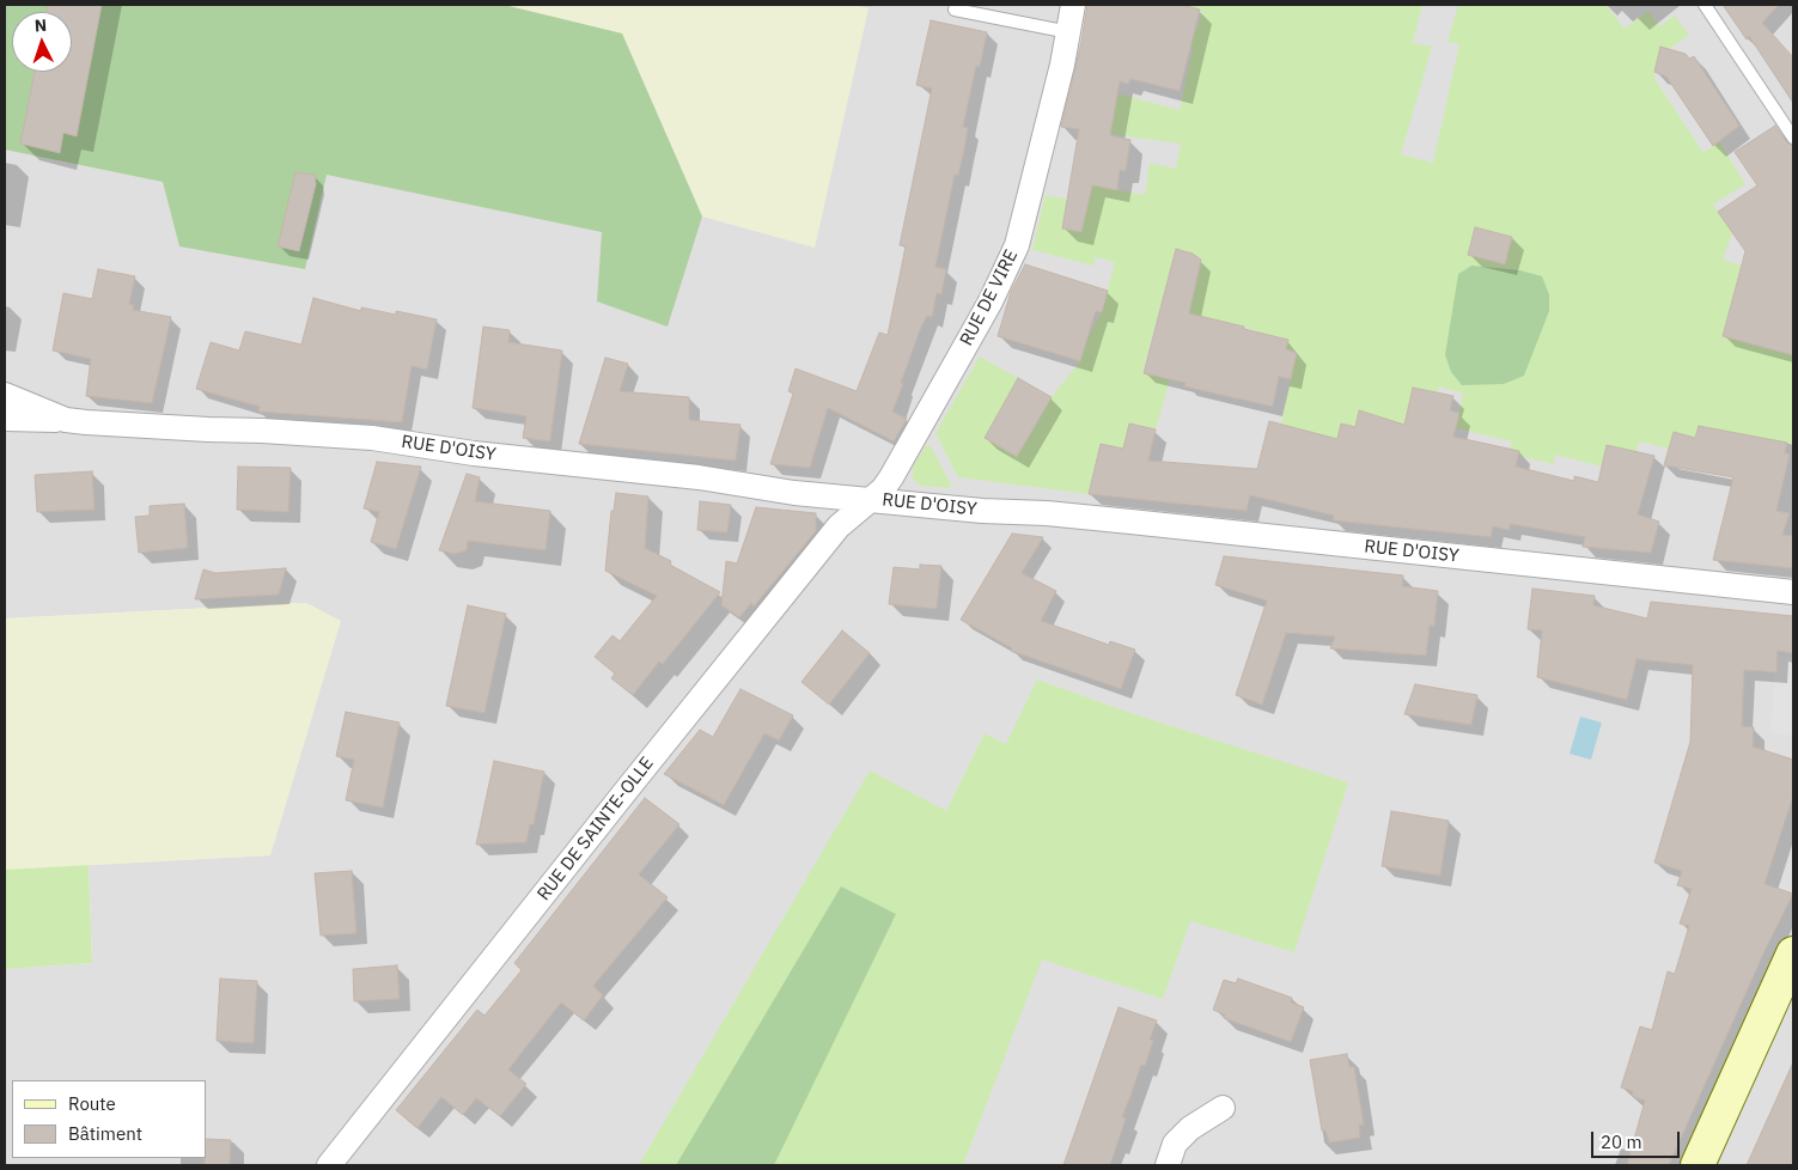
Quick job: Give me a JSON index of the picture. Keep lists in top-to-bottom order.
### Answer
{
  "streets": {
    "street": ["RUE DE VIRE", "RUE D'OISY", "RUE DE SAINTE-OLLE"]
  },
  "crossings": [
    ["RUE DE VIRE", "RUE D'OISY"],
    ["RUE DE VIRE", "RUE DE SAINTE-OLLE"],
    ["RUE D'OISY", "RUE DE SAINTE-OLLE"]
  ],
  "legend": ["Route", "Bâtiment"],
  "scale_bar": "20 m",
  "north": "top"
}
